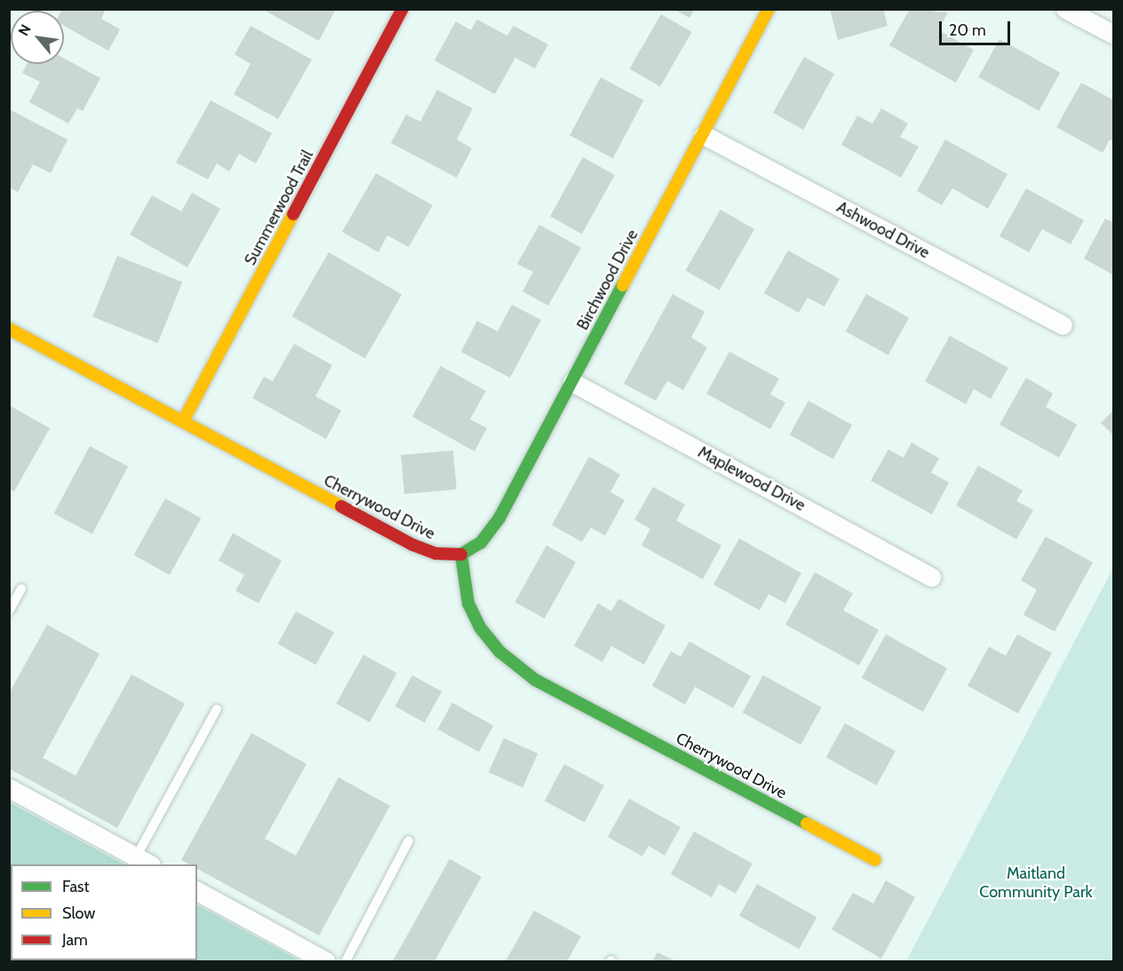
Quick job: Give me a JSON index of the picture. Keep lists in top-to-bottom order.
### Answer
{
  "streets": {
    "street": [
      "Summerwood Trail",
      "Ashwood Drive",
      "Birchwood Drive",
      "Maplewood Drive",
      "Cherrywood Drive"
    ]
  },
  "crossings": [
    ["Summerwood Trail", "Cherrywood Drive"],
    ["Ashwood Drive", "Birchwood Drive"],
    ["Birchwood Drive", "Maplewood Drive"],
    ["Birchwood Drive", "Cherrywood Drive"]
  ],
  "parks": ["Maitland Community Park"],
  "legend": ["Fast", "Slow", "Jam"],
  "scale_bar": "20 m",
  "north": "top left"
}
